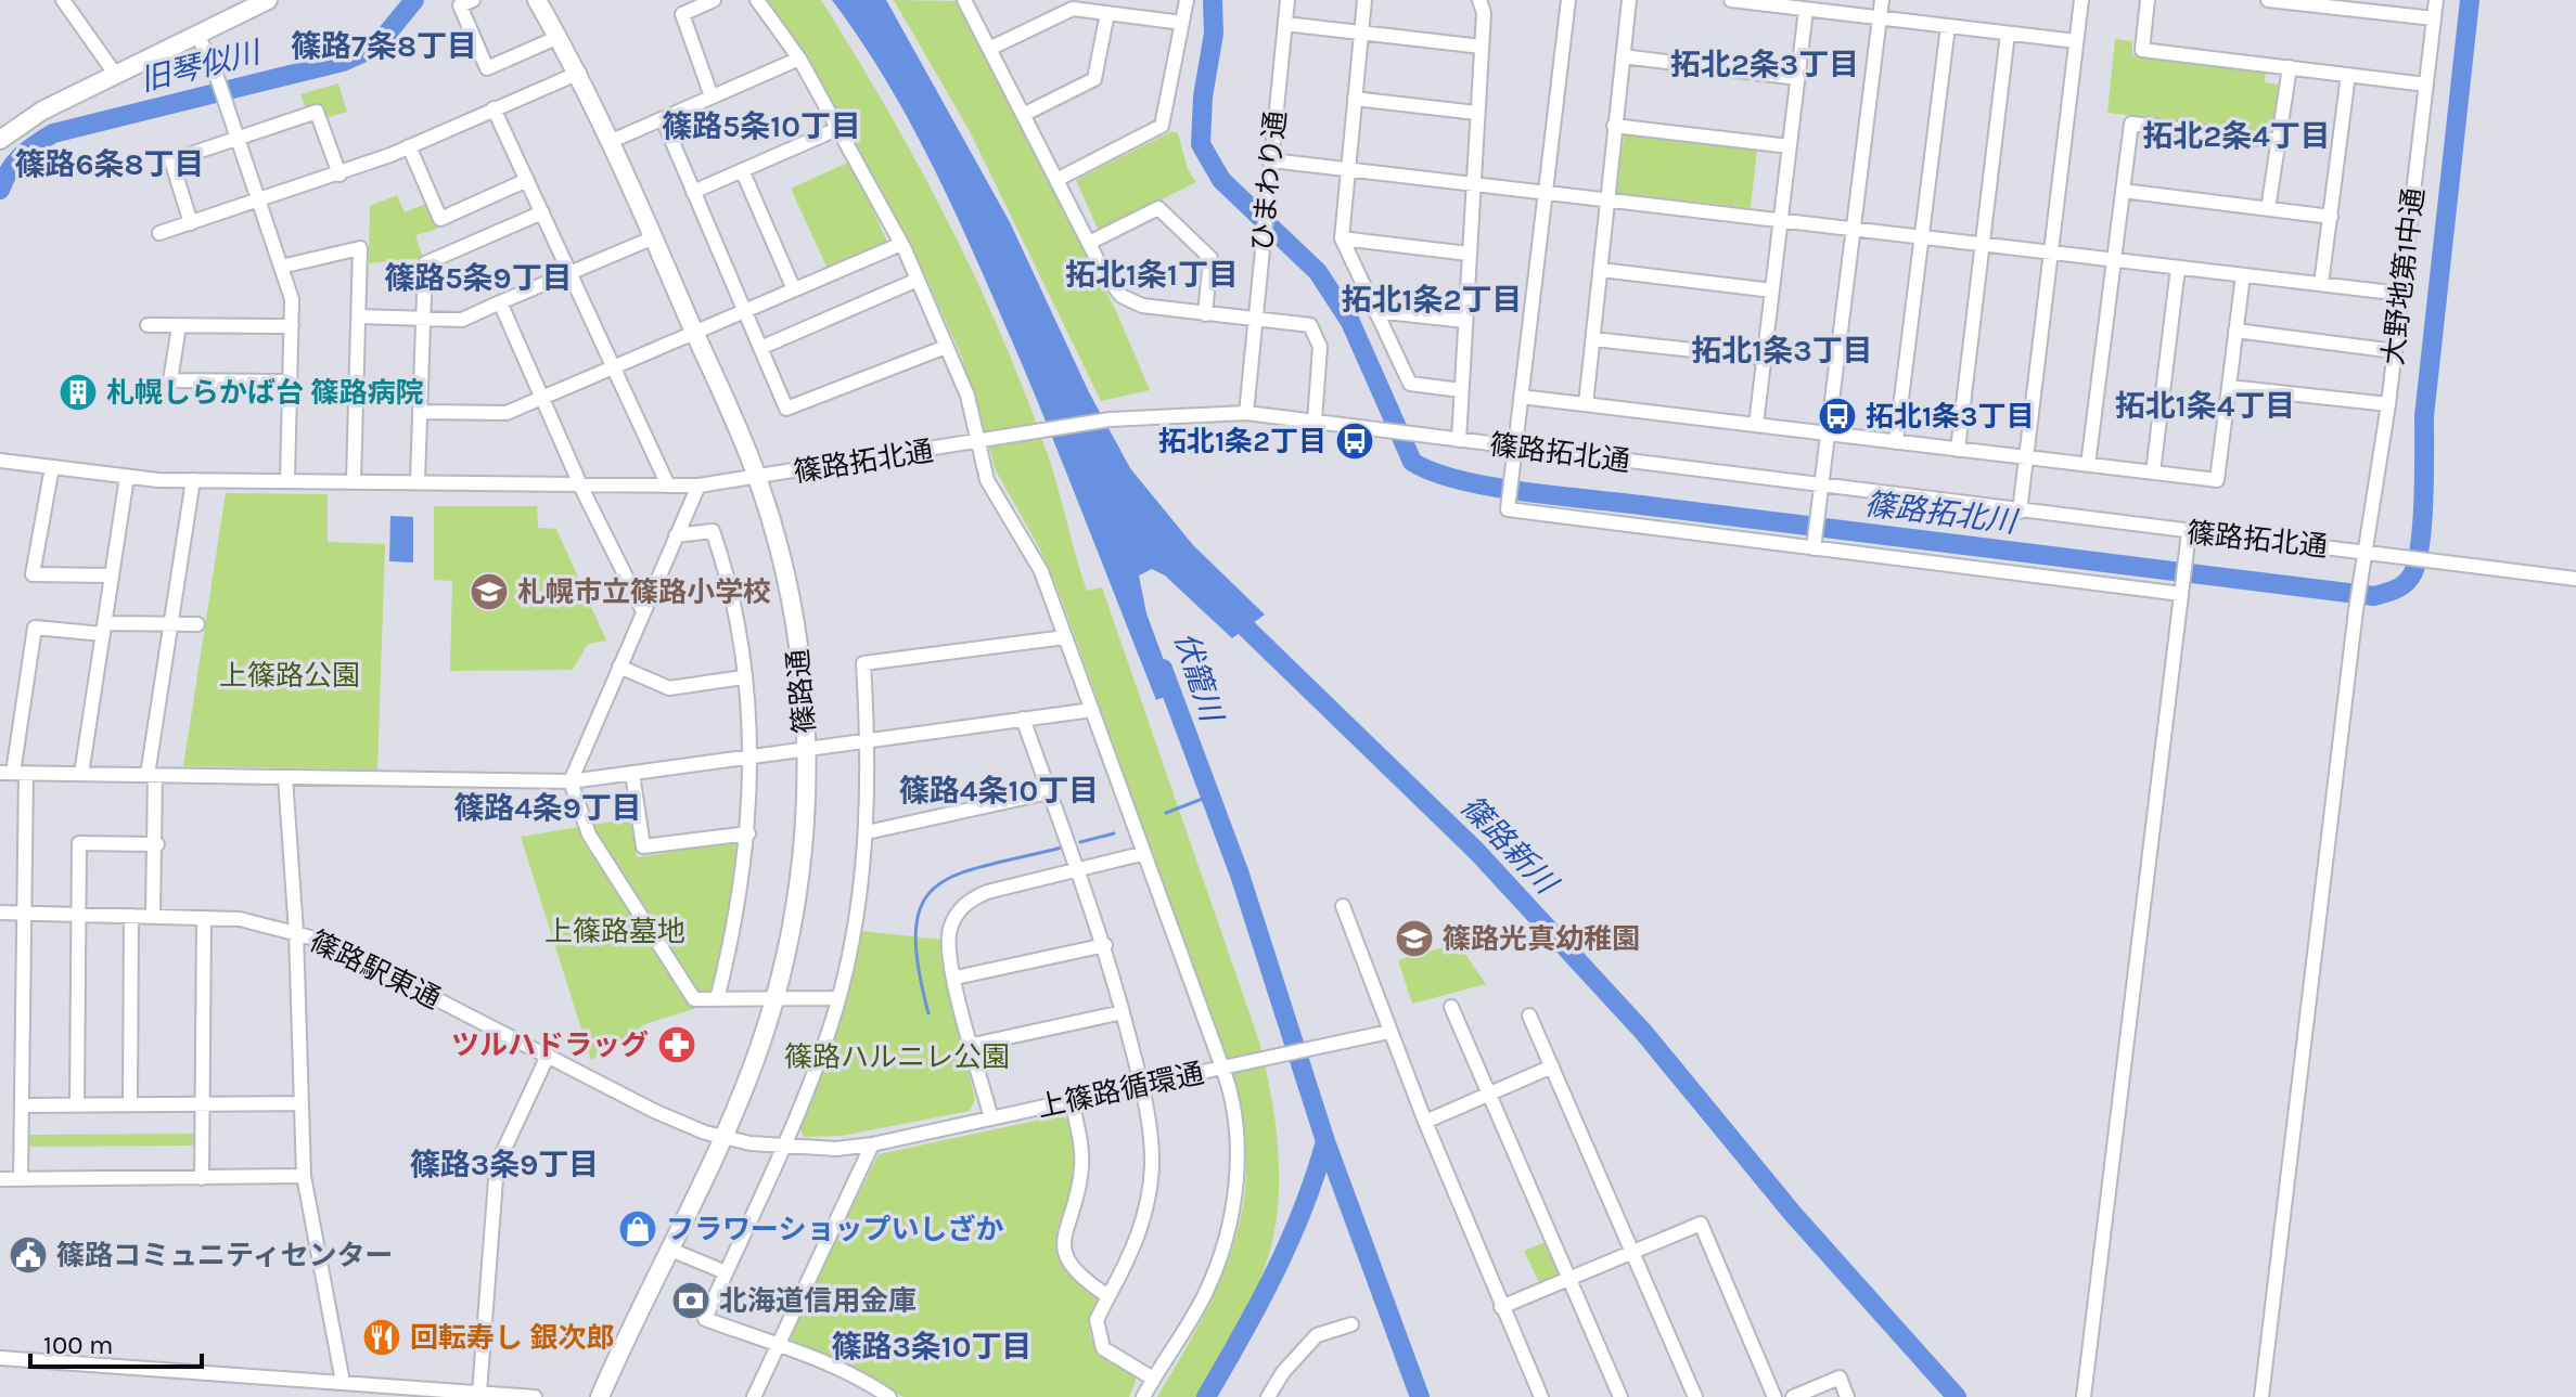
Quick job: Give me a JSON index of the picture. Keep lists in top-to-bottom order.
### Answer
{
  "streets": {
    "main road": ["篠路通"],
    "street": [
      "ひまわり通",
      "大野地第1中通",
      "篠路拓北通",
      "篠路駅東通",
      "上篠路循環通"
    ]
  },
  "crossings": [
    ["ひまわり通", "篠路拓北通"],
    ["大野地第1中通", "篠路拓北通"],
    ["篠路拓北通", "篠路通"],
    ["篠路通", "篠路駅東通"],
    ["篠路通", "上篠路循環通"],
    ["篠路駅東通", "上篠路循環通"]
  ],
  "districts": [
    "篠路7条8丁目",
    "拓北2条3丁目",
    "篠路5条10丁目",
    "拓北2条4丁目",
    "篠路6条8丁目",
    "拓北1条1丁目",
    "篠路5条9丁目",
    "拓北1条2丁目",
    "拓北1条3丁目",
    "拓北1条4丁目",
    "篠路4条10丁目",
    "篠路4条9丁目",
    "篠路3条9丁目",
    "篠路3条10丁目"
  ],
  "water": [
    "旧琴似川",
    "篠路拓北川",
    "伏籠川",
    "篠路新川"
  ],
  "parks": ["上篠路公園", "上篠路墓地", "篠路ハルニレ公園"],
  "places": {
    "building": ["札幌しらかば台 篠路病院"],
    "bus stop": ["拓北1条3丁目", "拓北1条2丁目"],
    "school or university": ["札幌市立篠路小学校", "篠路光真幼稚園"],
    "pharmacy": ["ツルハドラッグ"],
    "shop": ["フラワーショップいしざか"],
    "public building": ["篠路コミュニティセンター"],
    "bank": ["北海道信用金庫"],
    "restaurant": ["回転寿し 銀次郎"]
  },
  "scale_bar": "100 m"
}
